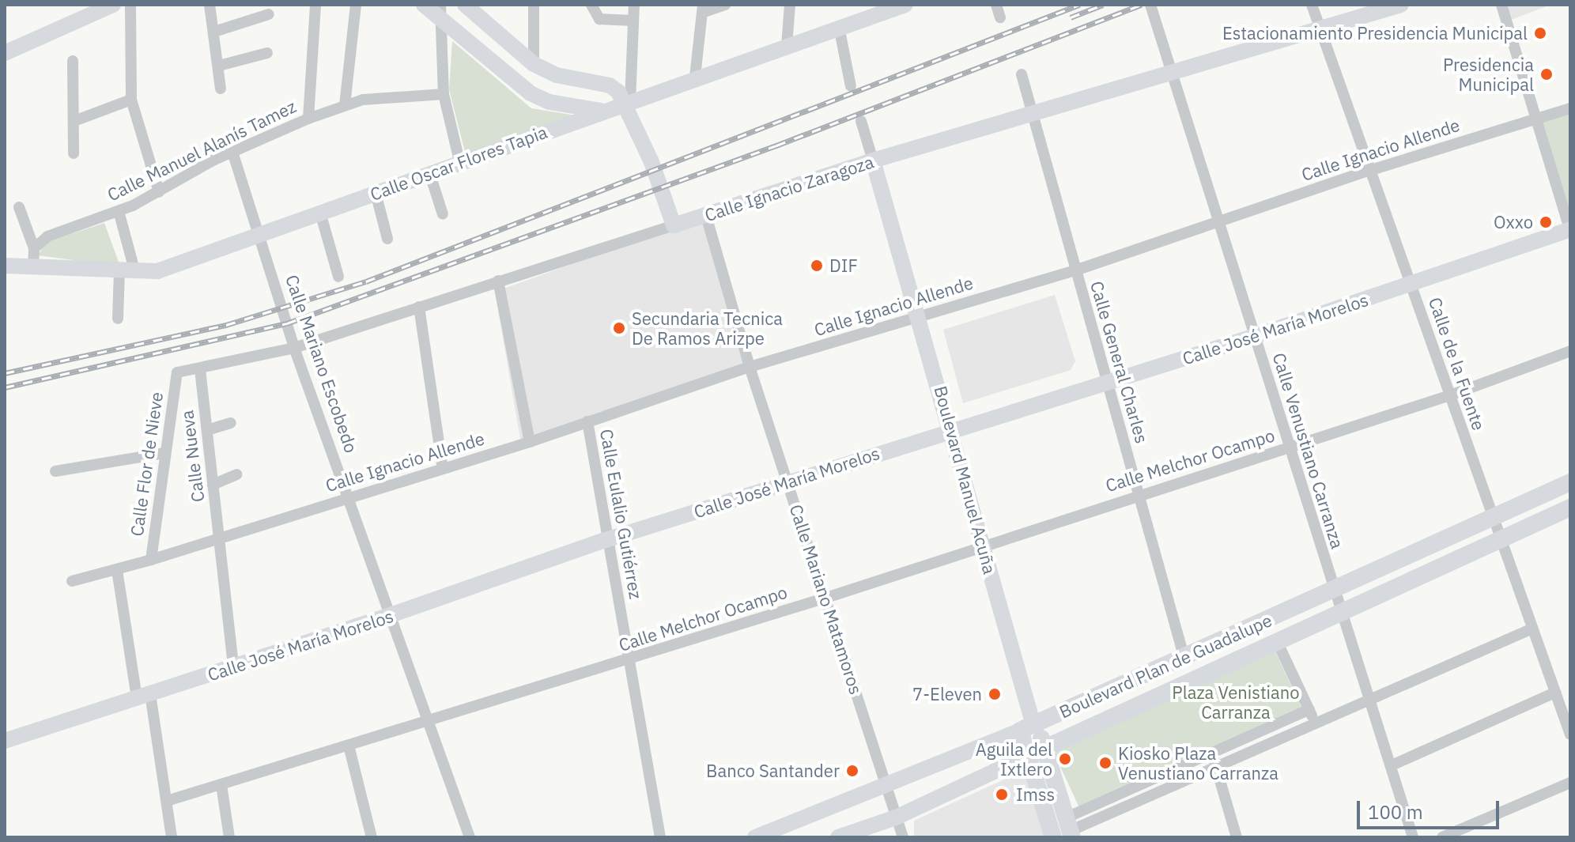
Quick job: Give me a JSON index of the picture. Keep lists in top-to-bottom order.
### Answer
{
  "streets": {
    "main road": ["Boulevard Manuel Acuña", "Boulevard Plan de Guadalupe"],
    "street": [
      "Calle Ignacio Allende",
      "Calle Manuel Alanís Tamez",
      "Calle Oscar Flores Tapia",
      "Calle Ignacio Zaragoza",
      "Calle José María Morelos",
      "Calle General Charles",
      "Calle Mariano Escobedo",
      "Calle de la Fuente",
      "Calle Venustiano Carranza",
      "Calle Nueva",
      "Calle Melchor Ocampo",
      "Calle Flor de Nieve",
      "Calle Eulalio Gutiérrez",
      "Calle Mariano Matamoros"
    ]
  },
  "crossings": [
    ["Calle Ignacio Allende", "Calle General Charles"],
    ["Calle Ignacio Allende", "Calle Mariano Escobedo"],
    ["Calle Ignacio Allende", "Calle de la Fuente"],
    ["Calle Ignacio Allende", "Calle Venustiano Carranza"],
    ["Calle Ignacio Allende", "Calle Nueva"],
    ["Calle Ignacio Allende", "Calle Flor de Nieve"],
    ["Calle Ignacio Allende", "Boulevard Manuel Acuña"],
    ["Calle Ignacio Allende", "Calle Eulalio Gutiérrez"],
    ["Calle Ignacio Allende", "Calle Mariano Matamoros"],
    ["Calle Manuel Alanís Tamez", "Calle Mariano Escobedo"],
    ["Calle Oscar Flores Tapia", "Calle Mariano Escobedo"],
    ["Calle Ignacio Zaragoza", "Calle General Charles"],
    ["Calle Ignacio Zaragoza", "Calle Mariano Escobedo"],
    ["Calle Ignacio Zaragoza", "Calle de la Fuente"],
    ["Calle Ignacio Zaragoza", "Calle Venustiano Carranza"],
    ["Calle Ignacio Zaragoza", "Calle Nueva"],
    ["Calle Ignacio Zaragoza", "Calle Flor de Nieve"],
    ["Calle Ignacio Zaragoza", "Boulevard Manuel Acuña"],
    ["Calle Ignacio Zaragoza", "Calle Mariano Matamoros"],
    ["Calle José María Morelos", "Calle General Charles"],
    ["Calle José María Morelos", "Calle Mariano Escobedo"],
    ["Calle José María Morelos", "Calle de la Fuente"],
    ["Calle José María Morelos", "Calle Venustiano Carranza"],
    ["Calle José María Morelos", "Calle Nueva"],
    ["Calle José María Morelos", "Boulevard Manuel Acuña"],
    ["Calle José María Morelos", "Calle Eulalio Gutiérrez"],
    ["Calle José María Morelos", "Calle Mariano Matamoros"],
    ["Calle General Charles", "Calle Melchor Ocampo"],
    ["Calle General Charles", "Boulevard Plan de Guadalupe"],
    ["Calle Mariano Escobedo", "Calle Melchor Ocampo"],
    ["Calle de la Fuente", "Calle Melchor Ocampo"],
    ["Calle de la Fuente", "Boulevard Plan de Guadalupe"],
    ["Calle Venustiano Carranza", "Calle Melchor Ocampo"],
    ["Calle Venustiano Carranza", "Boulevard Plan de Guadalupe"],
    ["Calle Melchor Ocampo", "Boulevard Manuel Acuña"],
    ["Calle Melchor Ocampo", "Calle Eulalio Gutiérrez"],
    ["Calle Melchor Ocampo", "Calle Mariano Matamoros"],
    ["Boulevard Manuel Acuña", "Boulevard Plan de Guadalupe"],
    ["Calle Mariano Matamoros", "Boulevard Plan de Guadalupe"]
  ],
  "parks": ["Plaza Venistiano Carranza"],
  "places": [
    "Estacionamiento Presidencia Municipal",
    "Presidencia Municipal",
    "Oxxo",
    "DIF",
    "Secundaria Tecnica De Ramos Arizpe",
    "7-Eleven",
    "Aguila del Ixtlero",
    "Kiosko Plaza Venustiano Carranza",
    "Banco Santander",
    "Imss"
  ],
  "scale_bar": "100 m"
}
